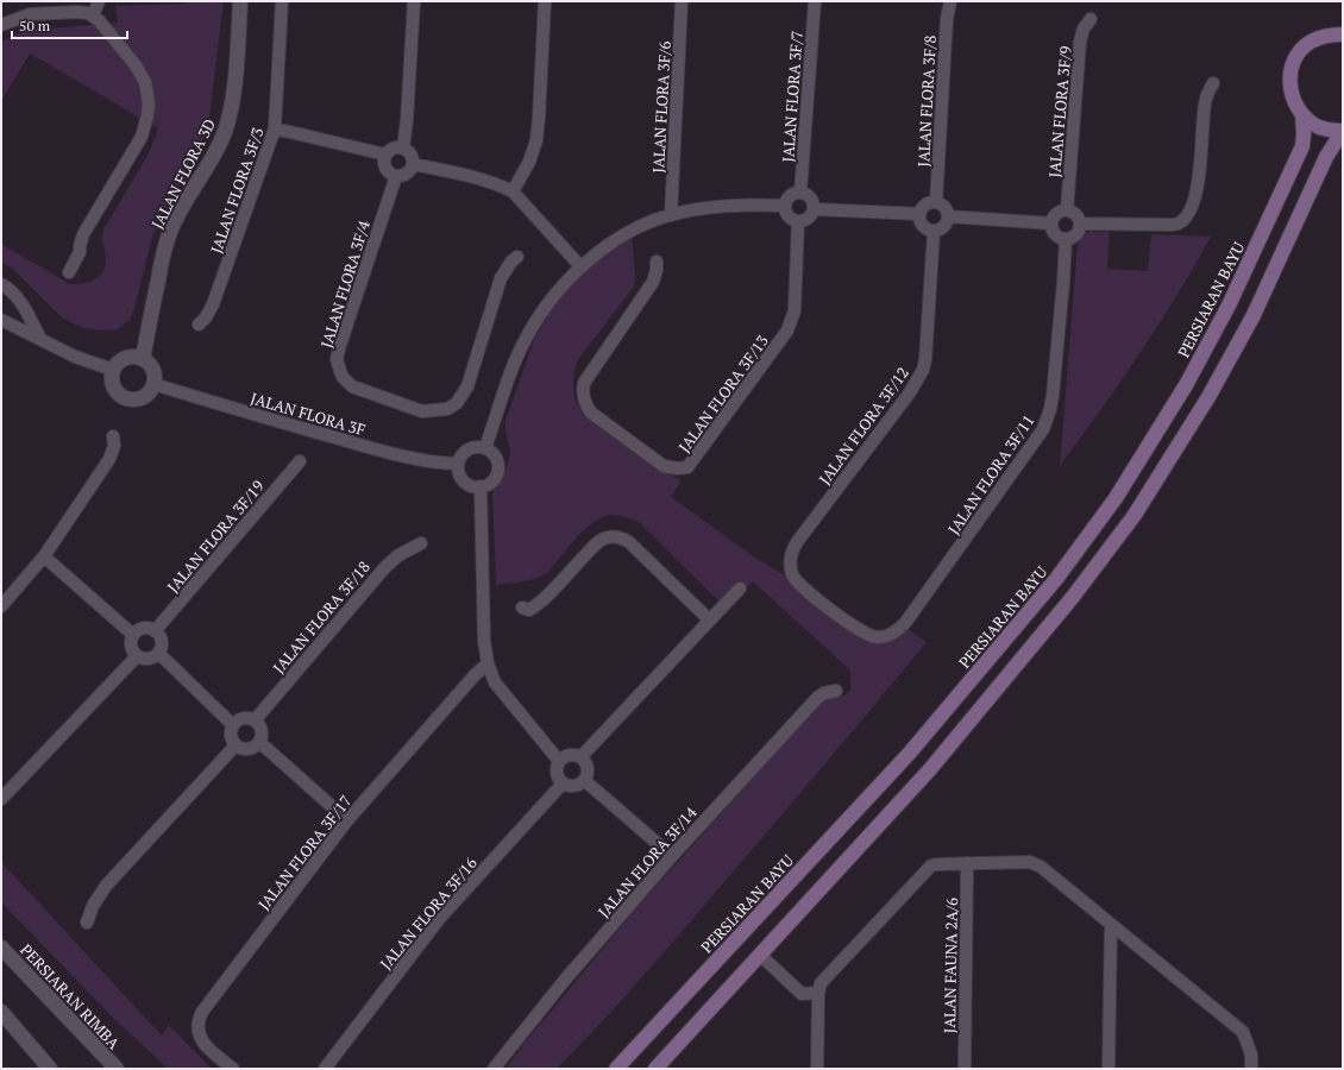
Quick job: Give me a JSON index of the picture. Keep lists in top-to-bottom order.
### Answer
{
  "streets": {
    "main road": ["PERSIARAN BAYU"],
    "street": [
      "JALAN FLORA 3F/7",
      "JALAN FLORA 3F/8",
      "JALAN FLORA 3F/6",
      "JALAN FLORA 3F/9",
      "JALAN FLORA 3D",
      "JALAN FLORA 3F/3",
      "JALAN FLORA 3F/4",
      "JALAN FLORA 3F/13",
      "JALAN FLORA 3F",
      "JALAN FLORA 3F/12",
      "JALAN FLORA 3F/11",
      "JALAN FLORA 3F/19",
      "JALAN FLORA 3F/18",
      "JALAN FLORA 3F/17",
      "JALAN FLORA 3F/14",
      "JALAN FLORA 3F/16",
      "JALAN FAUNA 2A/6",
      "PERSIARAN RIMBA"
    ]
  },
  "crossings": [
    ["JALAN FLORA 3F/7", "JALAN FLORA 3F/13"],
    ["JALAN FLORA 3F/8", "JALAN FLORA 3F/12"],
    ["JALAN FLORA 3F/9", "JALAN FLORA 3F/11"],
    ["JALAN FLORA 3D", "JALAN FLORA 3F"],
    ["JALAN FLORA 3F/12", "JALAN FLORA 3F/11"]
  ],
  "scale_bar": "50 m"
}
